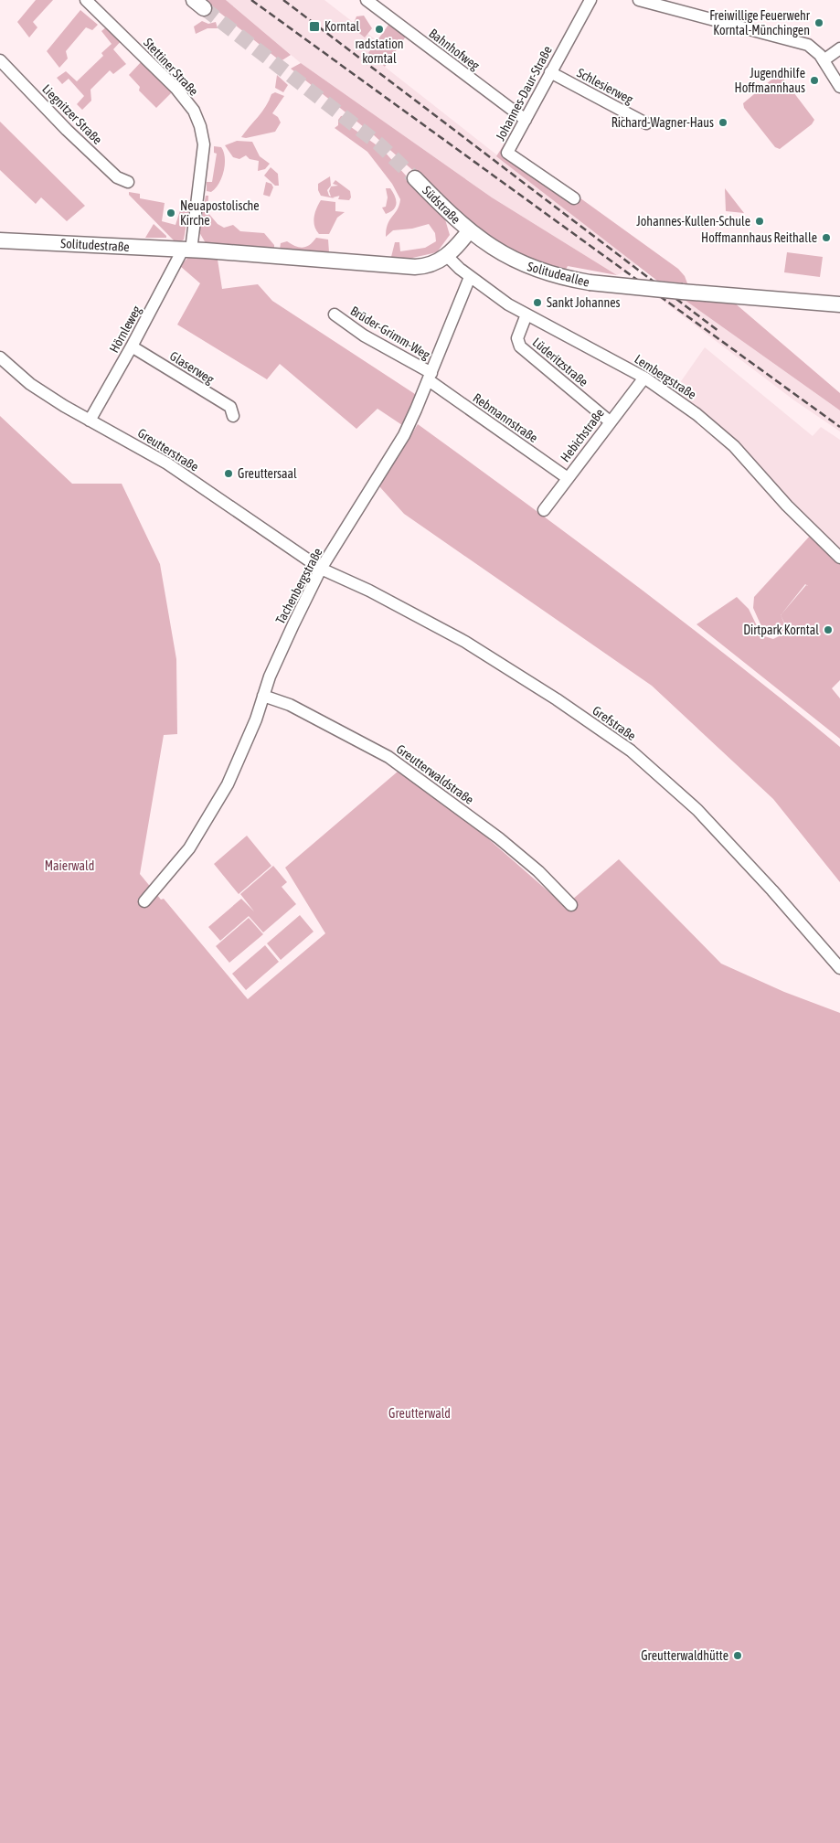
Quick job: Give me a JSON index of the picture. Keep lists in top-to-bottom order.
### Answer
{
  "streets": {
    "main road": ["Südstraße", "Solitudestraße", "Solitudeallee"],
    "street": [
      "Bahnhofweg",
      "Stettiner Straße",
      "Schlesierweg",
      "Johannes-Daur-Straße",
      "Liegnitzer Straße",
      "Hörnleweg",
      "Brüder-Grimm-Weg",
      "Lüderitzstraße",
      "Glaserweg",
      "Lembergstraße",
      "Rebmannstraße",
      "Hebichstraße",
      "Greutterstraße",
      "Tachenbergstraße",
      "Grefstraße",
      "Greutterwaldstraße"
    ]
  },
  "crossings": [
    ["Bahnhofweg", "Johannes-Daur-Straße"],
    ["Stettiner Straße", "Solitudestraße"],
    ["Stettiner Straße", "Hörnleweg"],
    ["Schlesierweg", "Johannes-Daur-Straße"],
    ["Südstraße", "Solitudeallee"],
    ["Solitudestraße", "Hörnleweg"],
    ["Hörnleweg", "Glaserweg"],
    ["Hörnleweg", "Greutterstraße"],
    ["Brüder-Grimm-Weg", "Rebmannstraße"],
    ["Brüder-Grimm-Weg", "Tachenbergstraße"],
    ["Lüderitzstraße", "Lembergstraße"],
    ["Lüderitzstraße", "Hebichstraße"],
    ["Lembergstraße", "Hebichstraße"],
    ["Lembergstraße", "Tachenbergstraße"],
    ["Rebmannstraße", "Hebichstraße"],
    ["Rebmannstraße", "Tachenbergstraße"],
    ["Greutterstraße", "Tachenbergstraße"],
    ["Greutterstraße", "Grefstraße"],
    ["Tachenbergstraße", "Grefstraße"],
    ["Tachenbergstraße", "Greutterwaldstraße"]
  ],
  "parks": ["Maierwald", "Greutterwald"],
  "places": {
    "other": [
      "Freiwillige Feuerwehr Korntal-Münchingen",
      "radstation korntal",
      "Jugendhilfe Hoffmannhaus",
      "Richard-Wagner-Haus",
      "Neuapostolische Kirche",
      "Johannes-Kullen-Schule",
      "Hoffmannhaus Reithalle",
      "Sankt Johannes",
      "Greuttersaal",
      "Dirtpark Korntal",
      "Greutterwaldhütte"
    ],
    "transit": ["Korntal"]
  }
}
